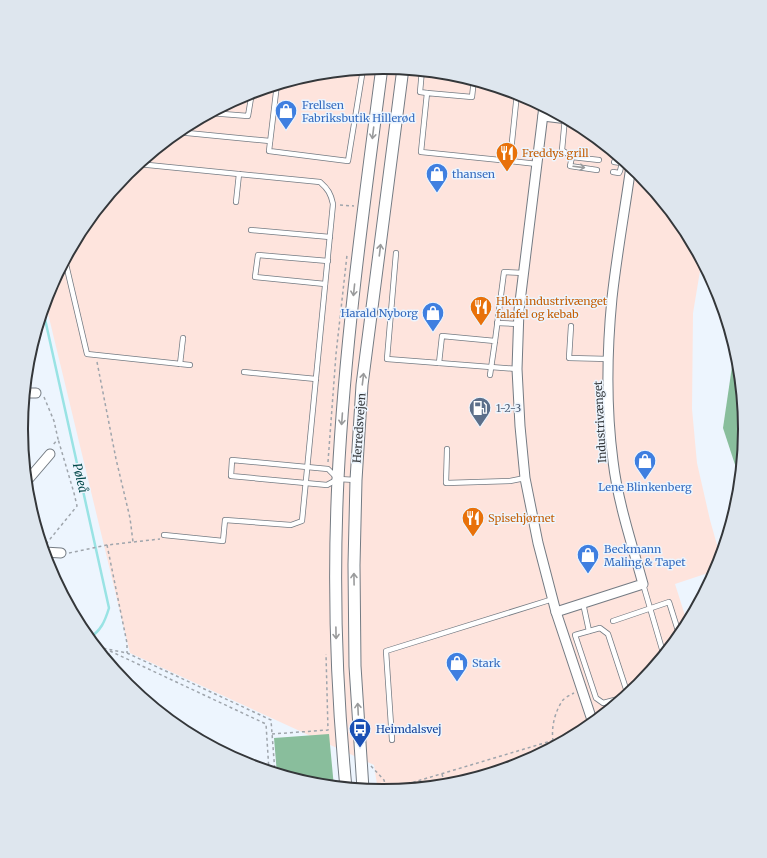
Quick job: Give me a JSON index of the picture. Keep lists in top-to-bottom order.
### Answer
{
  "streets": {
    "street": ["Industrivænget", "Herredsvejen"]
  },
  "water": ["Pøleå"],
  "places": {
    "shop": [
      "Frellsen Fabriksbutik Hillerød",
      "thansen",
      "Harald Nyborg",
      "Lene Blinkenberg",
      "Beckmann Maling & Tapet",
      "Stark"
    ],
    "restaurant": ["Freddys grill", "Hkm industrivænget falafel og kebab", "Spisehjørnet"],
    "fuel station": ["1-2-3"],
    "bus stop": ["Heimdalsvej"]
  }
}
